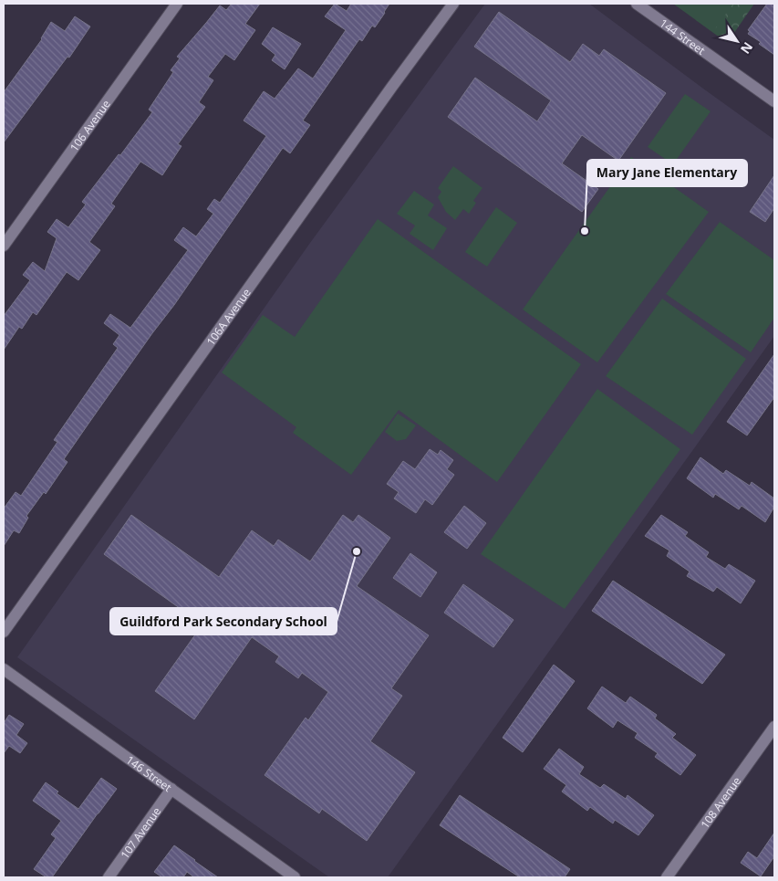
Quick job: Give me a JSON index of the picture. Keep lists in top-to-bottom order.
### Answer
{
  "streets": {
    "street": [
      "144 Street",
      "106 Avenue",
      "106A Avenue",
      "146 Street",
      "108 Avenue",
      "107 Avenue"
    ]
  },
  "crossings": [
    ["146 Street", "107 Avenue"]
  ],
  "places": ["Mary Jane Elementary", "Guildford Park Secondary School"],
  "north": "bottom right"
}
